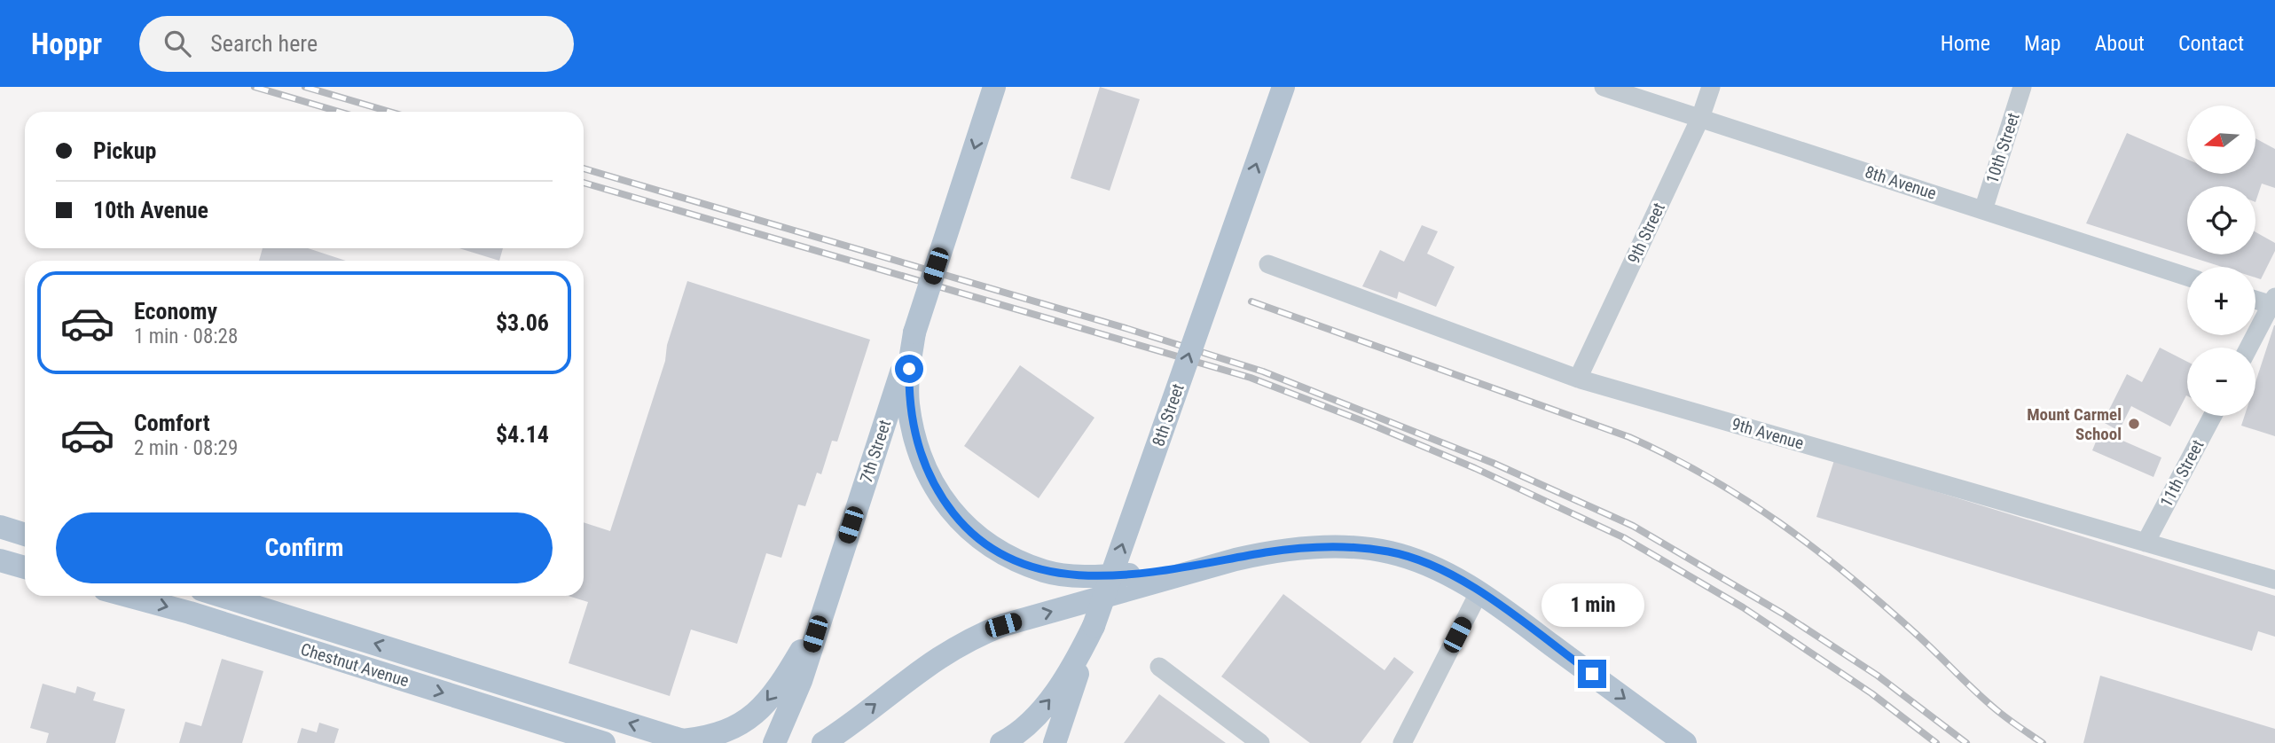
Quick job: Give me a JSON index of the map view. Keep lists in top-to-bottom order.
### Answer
{
  "streets": {
    "main road": ["8th Street", "7th Street", "Chestnut Avenue"],
    "street": [
      "10th Street",
      "8th Avenue",
      "9th Street",
      "9th Avenue",
      "11th Street"
    ]
  },
  "crossings": [
    ["10th Street", "8th Avenue"],
    ["8th Avenue", "9th Street"],
    ["9th Street", "9th Avenue"],
    ["9th Avenue", "11th Street"]
  ],
  "one_way": ["8th Street", "7th Street"],
  "places": ["Mount Carmel School"],
  "north": "left",
  "page": {
    "header": "Hoppr",
    "search": "Search here",
    "nav": [
      "Home",
      "Map",
      "About",
      "Contact"
    ],
    "map_buttons": ["+", "−"],
    "banner": ["Pickup", "10th Avenue"],
    "list": [
      {
        "name": "Economy",
        "note": "1 min · 08:28",
        "value": "$3.06"
      },
      {
        "name": "Comfort",
        "note": "2 min · 08:29",
        "value": "$4.14"
      }
    ],
    "buttons": "Confirm",
    "bubble": "1 min"
  }
}
